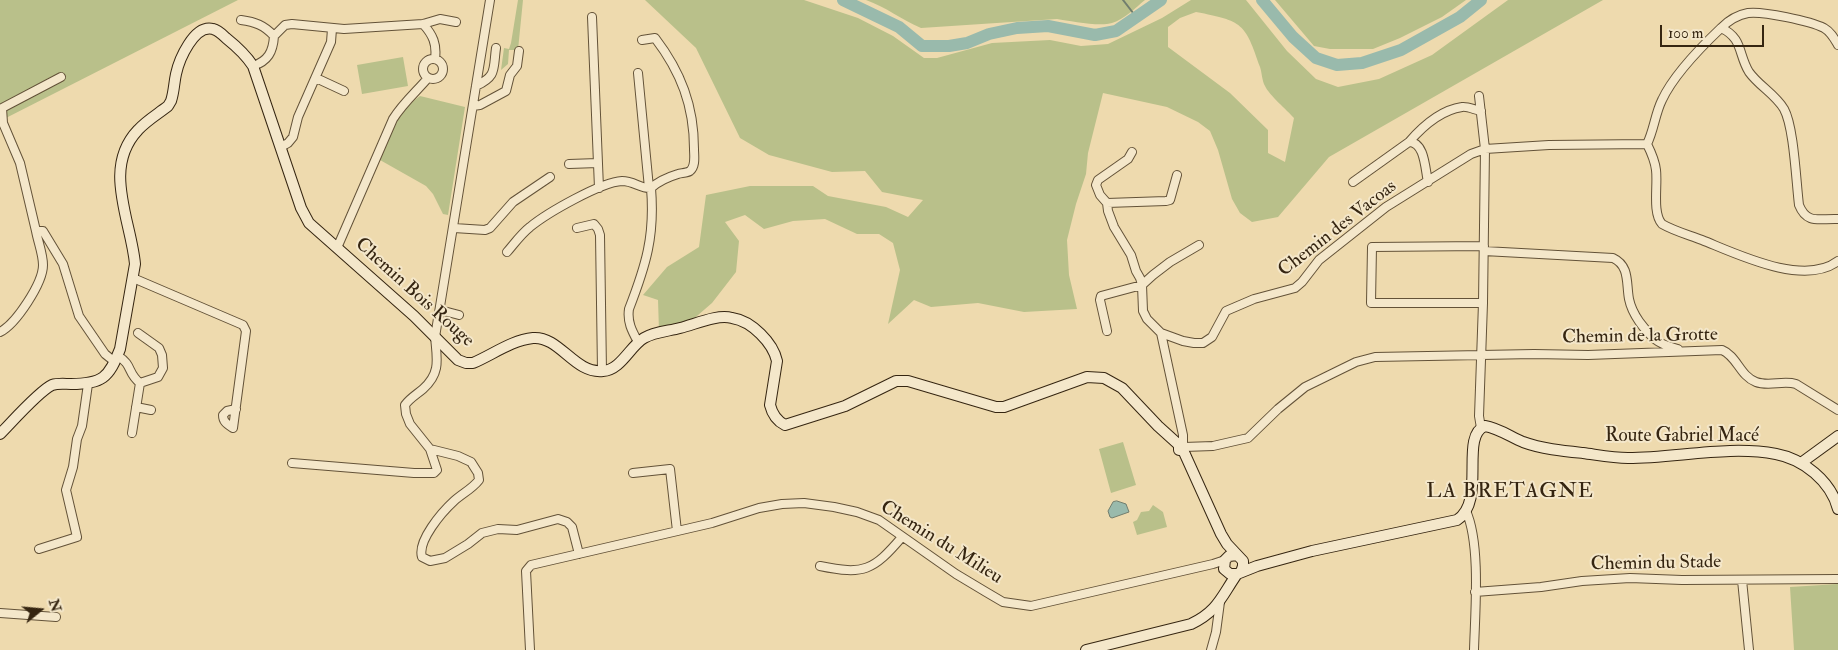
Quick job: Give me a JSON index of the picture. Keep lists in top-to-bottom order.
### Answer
{
  "streets": {
    "street": [
      "Chemin des Vacoas",
      "Chemin Bois Rouge",
      "Chemin de la Grotte",
      "Route Gabriel Macé",
      "Chemin du Milieu",
      "Chemin du Stade"
    ]
  },
  "districts": ["LA BRETAGNE"],
  "scale_bar": "100 m",
  "north": "right"
}
